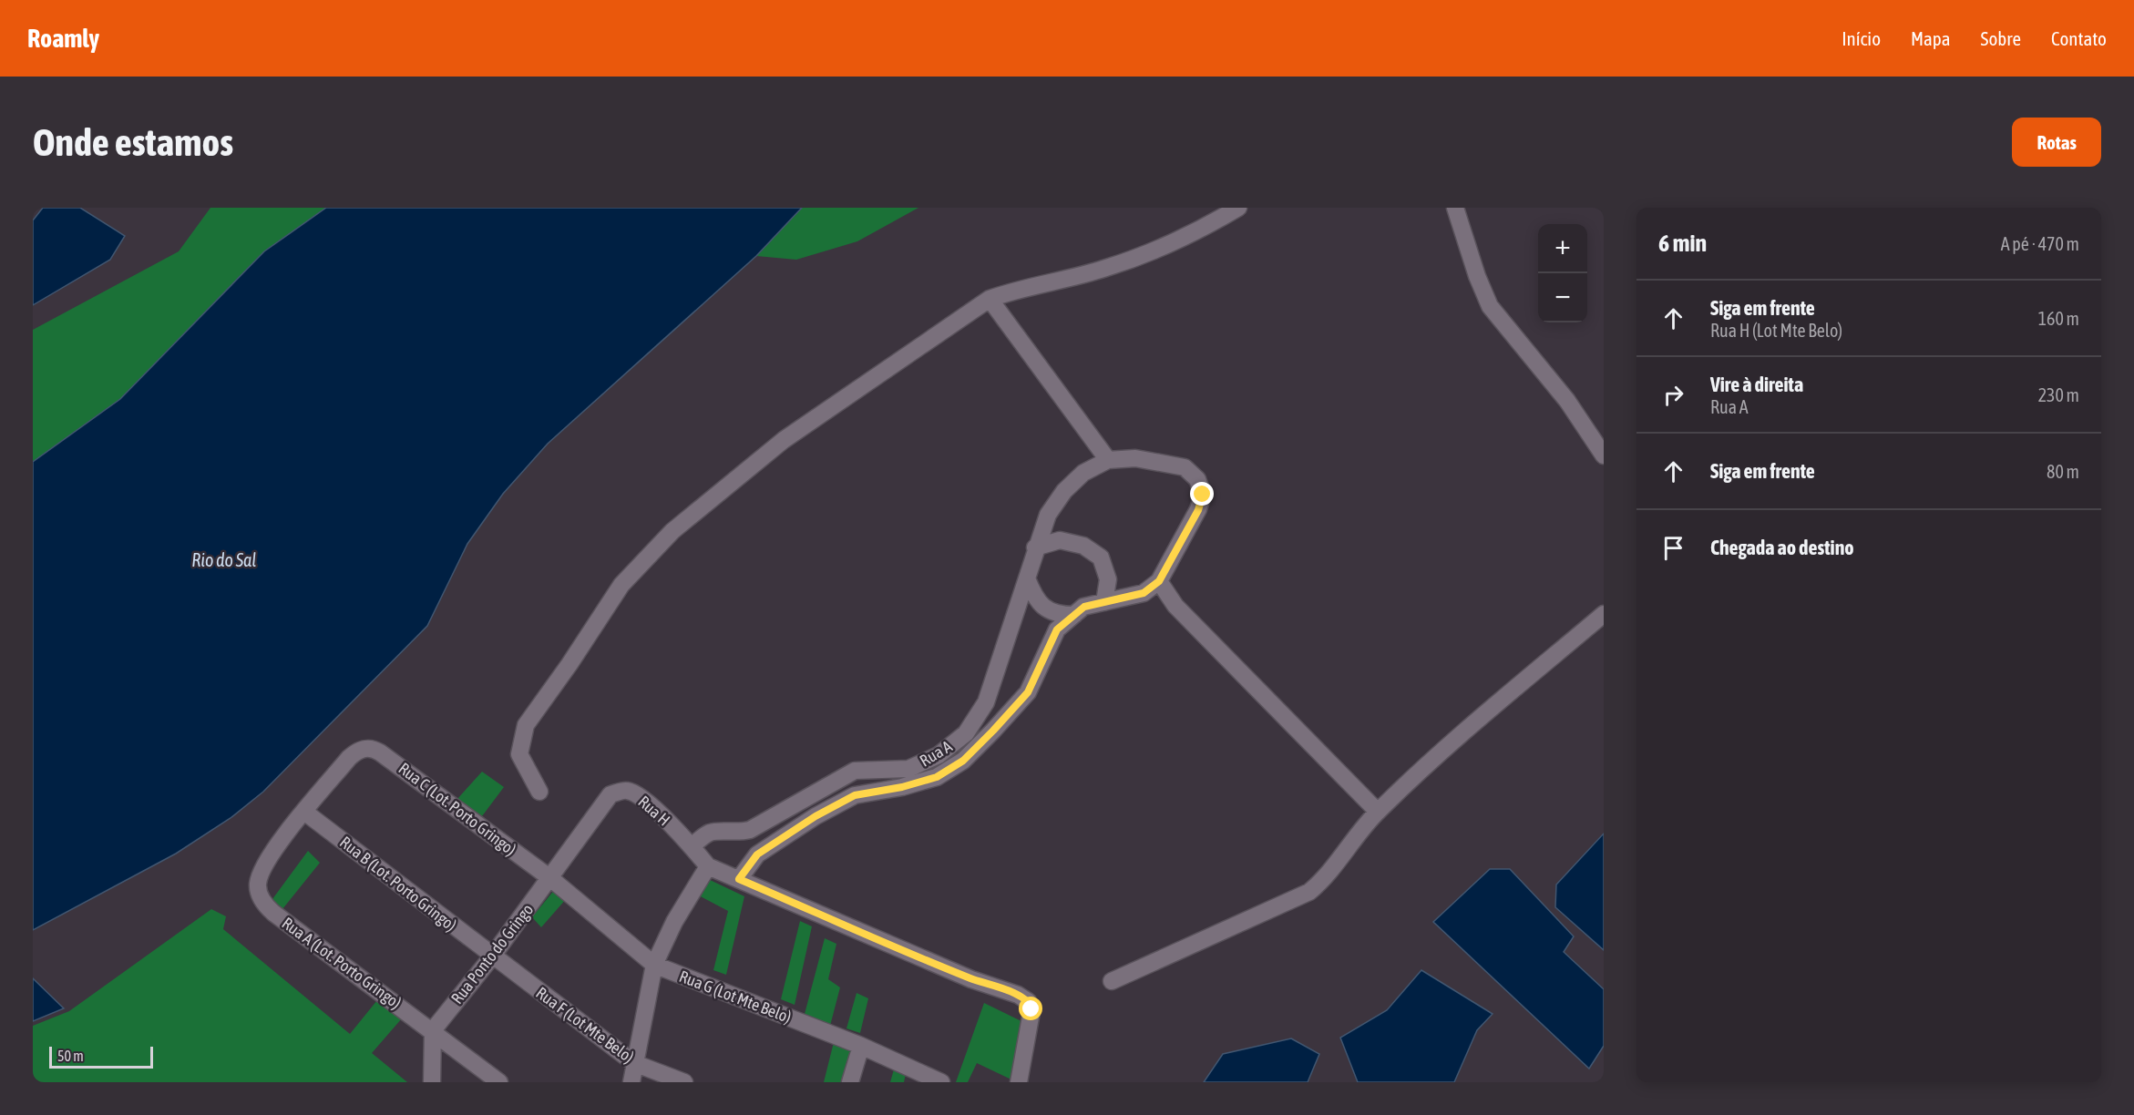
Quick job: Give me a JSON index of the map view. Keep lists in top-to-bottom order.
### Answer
{
  "streets": {
    "street": [
      "Rua A",
      "Rua C (Lot. Porto Gringo)",
      "Rua H",
      "Rua B (Lot. Porto Gringo)",
      "Rua Ponto do Gringo",
      "Rua A (Lot. Porto Gringo)",
      "Rua G (Lot Mte Belo)",
      "Rua F (Lot Mte Belo)"
    ]
  },
  "crossings": [
    ["Rua A", "Rua H"],
    ["Rua C (Lot. Porto Gringo)", "Rua B (Lot. Porto Gringo)"],
    ["Rua C (Lot. Porto Gringo)", "Rua Ponto do Gringo"],
    ["Rua C (Lot. Porto Gringo)", "Rua A (Lot. Porto Gringo)"],
    ["Rua C (Lot. Porto Gringo)", "Rua G (Lot Mte Belo)"],
    ["Rua H", "Rua Ponto do Gringo"],
    ["Rua B (Lot. Porto Gringo)", "Rua Ponto do Gringo"],
    ["Rua B (Lot. Porto Gringo)", "Rua A (Lot. Porto Gringo)"],
    ["Rua B (Lot. Porto Gringo)", "Rua F (Lot Mte Belo)"],
    ["Rua Ponto do Gringo", "Rua A (Lot. Porto Gringo)"],
    ["Rua Ponto do Gringo", "Rua G (Lot Mte Belo)"],
    ["Rua Ponto do Gringo", "Rua F (Lot Mte Belo)"]
  ],
  "water": ["Rio do Sal"],
  "scale_bar": "50 m",
  "page": {
    "header": "Roamly",
    "nav": [
      "Início",
      "Mapa",
      "Sobre",
      "Contato"
    ],
    "buttons": "Rotas",
    "title": "Onde estamos",
    "heading": ["6 min", "A pé · 470 m"],
    "map_buttons": ["+", "−"],
    "list": [
      ["Siga em frente", "Rua H (Lot Mte Belo)", "160 m"],
      ["Vire à direita", "Rua A", "230 m"],
      ["Siga em frente", "80 m"],
      "Chegada ao destino"
    ],
    "scale": "50 m"
  }
}
